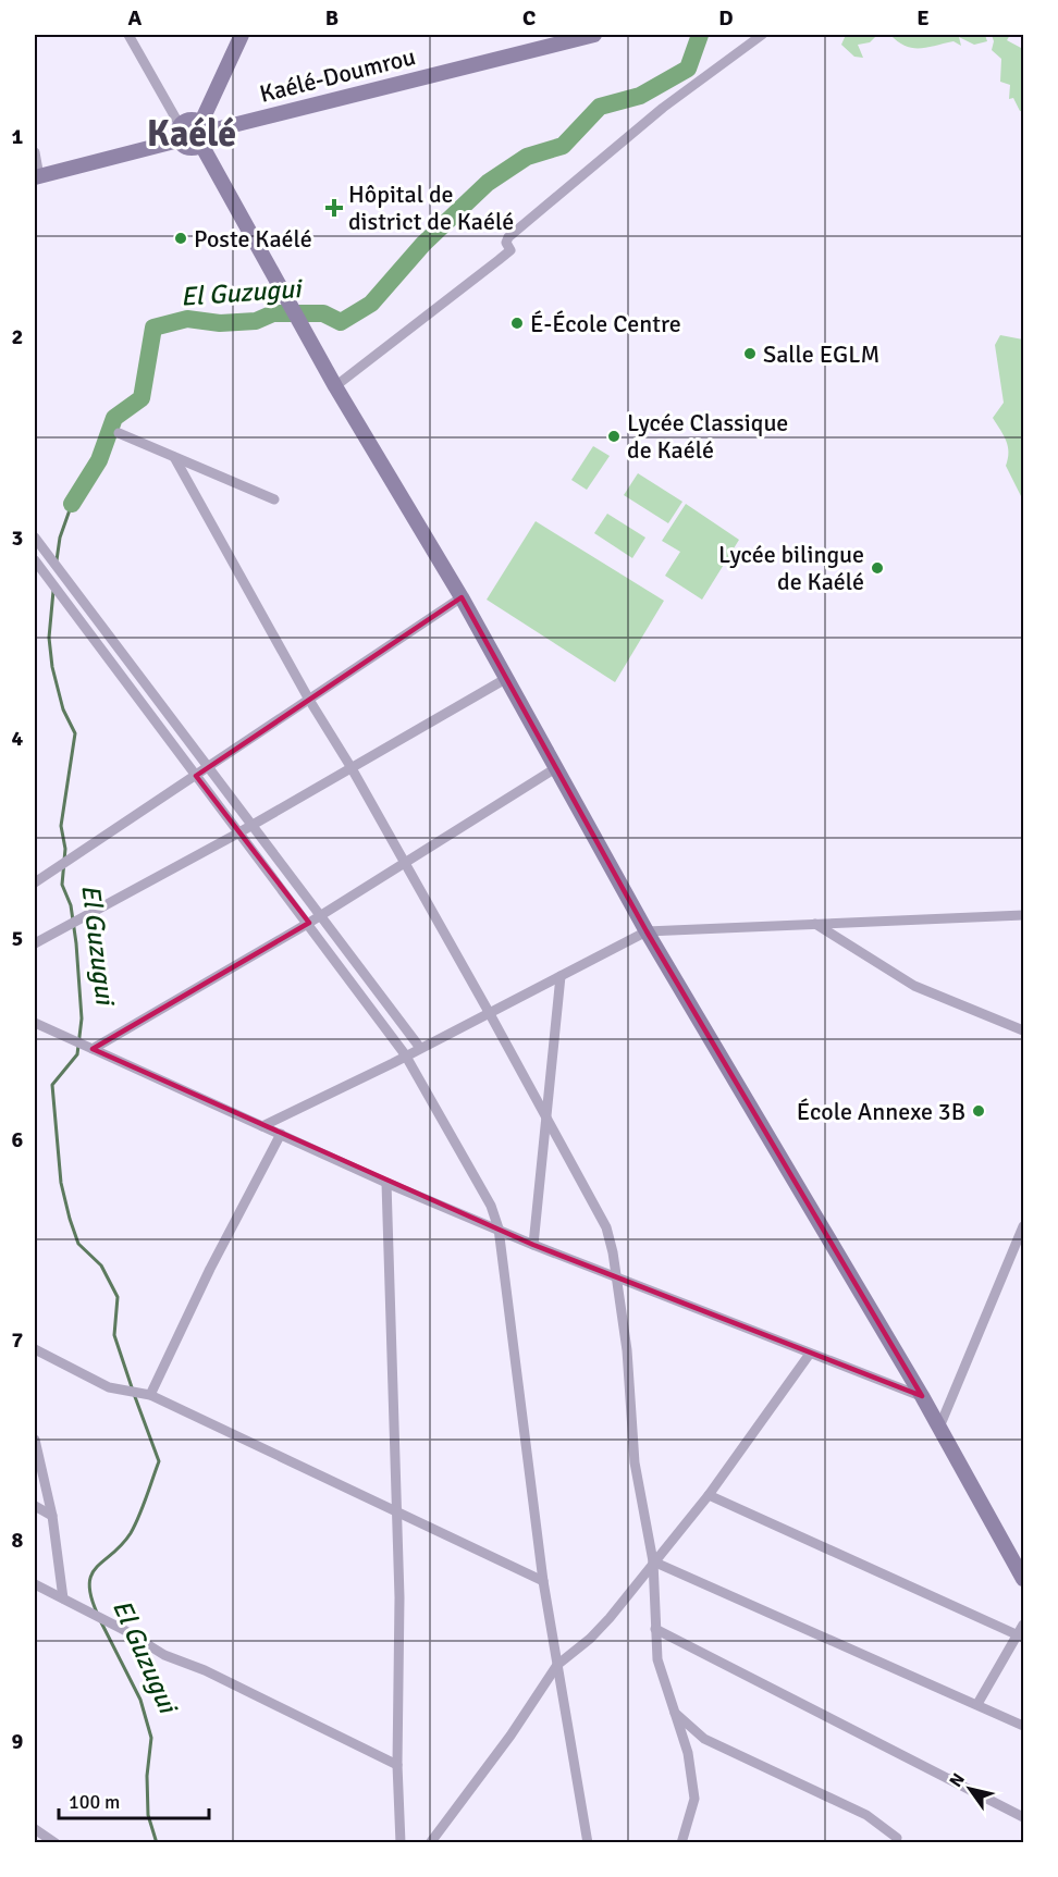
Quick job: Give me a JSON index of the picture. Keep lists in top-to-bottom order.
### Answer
{
  "streets": {
    "main road": ["Kaélé-Doumrou"]
  },
  "districts": ["Kaélé"],
  "water": ["El Guzugui"],
  "places": {
    "health": ["Hôpital de district de Kaélé"],
    "other": [
      "Poste Kaélé",
      "É-École Centre",
      "Salle EGLM",
      "Lycée Classique de Kaélé",
      "Lycée bilingue de Kaélé",
      "École Annexe 3B"
    ]
  },
  "scale_bar": "100 m",
  "north": "top left",
  "grid": {
    "columns": [
      "A",
      "B",
      "C",
      "D",
      "E"
    ],
    "rows": [
      "1",
      "2",
      "3",
      "4",
      "5",
      "6",
      "7",
      "8",
      "9"
    ]
  }
}
